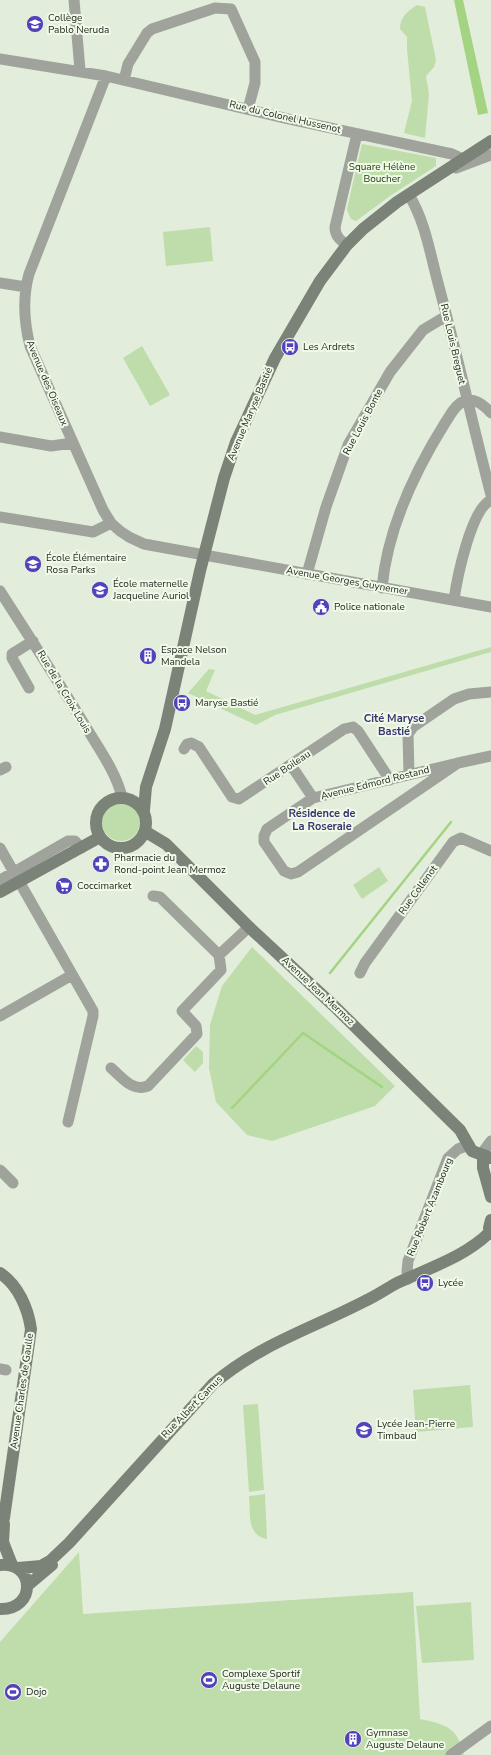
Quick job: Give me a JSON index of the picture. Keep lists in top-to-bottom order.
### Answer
{
  "streets": {
    "street": [
      "Rue du Colonel Hussenot",
      "Rue Louis Breguet",
      "Avenue des Oiseaux",
      "Avenue Maryse Bastié",
      "Rue Louis Bonte",
      "Avenue Georges Guynemer",
      "Rue de la Croix Louis",
      "Rue Boileau",
      "Avenue Edmord Rostand",
      "Rue Collenot",
      "Avenue Jean Mermoz",
      "Rue Robert Azambourg",
      "Avenue Charles de Gaulle",
      "Rue Albert Camus"
    ]
  },
  "crossings": [
    ["Rue du Colonel Hussenot", "Avenue des Oiseaux"],
    ["Rue du Colonel Hussenot", "Avenue Maryse Bastié"],
    ["Rue Louis Breguet", "Avenue Maryse Bastié"],
    ["Rue Louis Breguet", "Rue Louis Bonte"],
    ["Avenue des Oiseaux", "Avenue Maryse Bastié"],
    ["Avenue des Oiseaux", "Avenue Georges Guynemer"],
    ["Avenue Maryse Bastié", "Avenue Georges Guynemer"],
    ["Avenue Maryse Bastié", "Rue de la Croix Louis"],
    ["Avenue Maryse Bastié", "Avenue Jean Mermoz"],
    ["Rue Louis Bonte", "Avenue Georges Guynemer"],
    ["Rue de la Croix Louis", "Avenue Jean Mermoz"],
    ["Rue Boileau", "Avenue Edmord Rostand"],
    ["Avenue Jean Mermoz", "Rue Robert Azambourg"],
    ["Rue Robert Azambourg", "Rue Albert Camus"],
    ["Avenue Charles de Gaulle", "Rue Albert Camus"]
  ],
  "districts": ["Cité Maryse Bastié", "Résidence de La Roseraie"],
  "parks": ["Square Hélène Boucher"],
  "places": {
    "school or university": [
      "Collège Pablo Neruda",
      "École Élémentaire Rosa Parks",
      "École maternelle Jacqueline Auriol",
      "Lycée Jean-Pierre Timbaud"
    ],
    "bus stop": ["Les Ardrets", "Maryse Bastié", "Lycée"],
    "public building": ["Police nationale"],
    "building": ["Espace Nelson Mandela", "Gymnase Auguste Delaune"],
    "pharmacy": ["Pharmacie du Rond-point Jean Mermoz"],
    "supermarket": ["Coccimarket"],
    "sports": ["Complexe Sportif Auguste Delaune", "Dojo"]
  }
}
